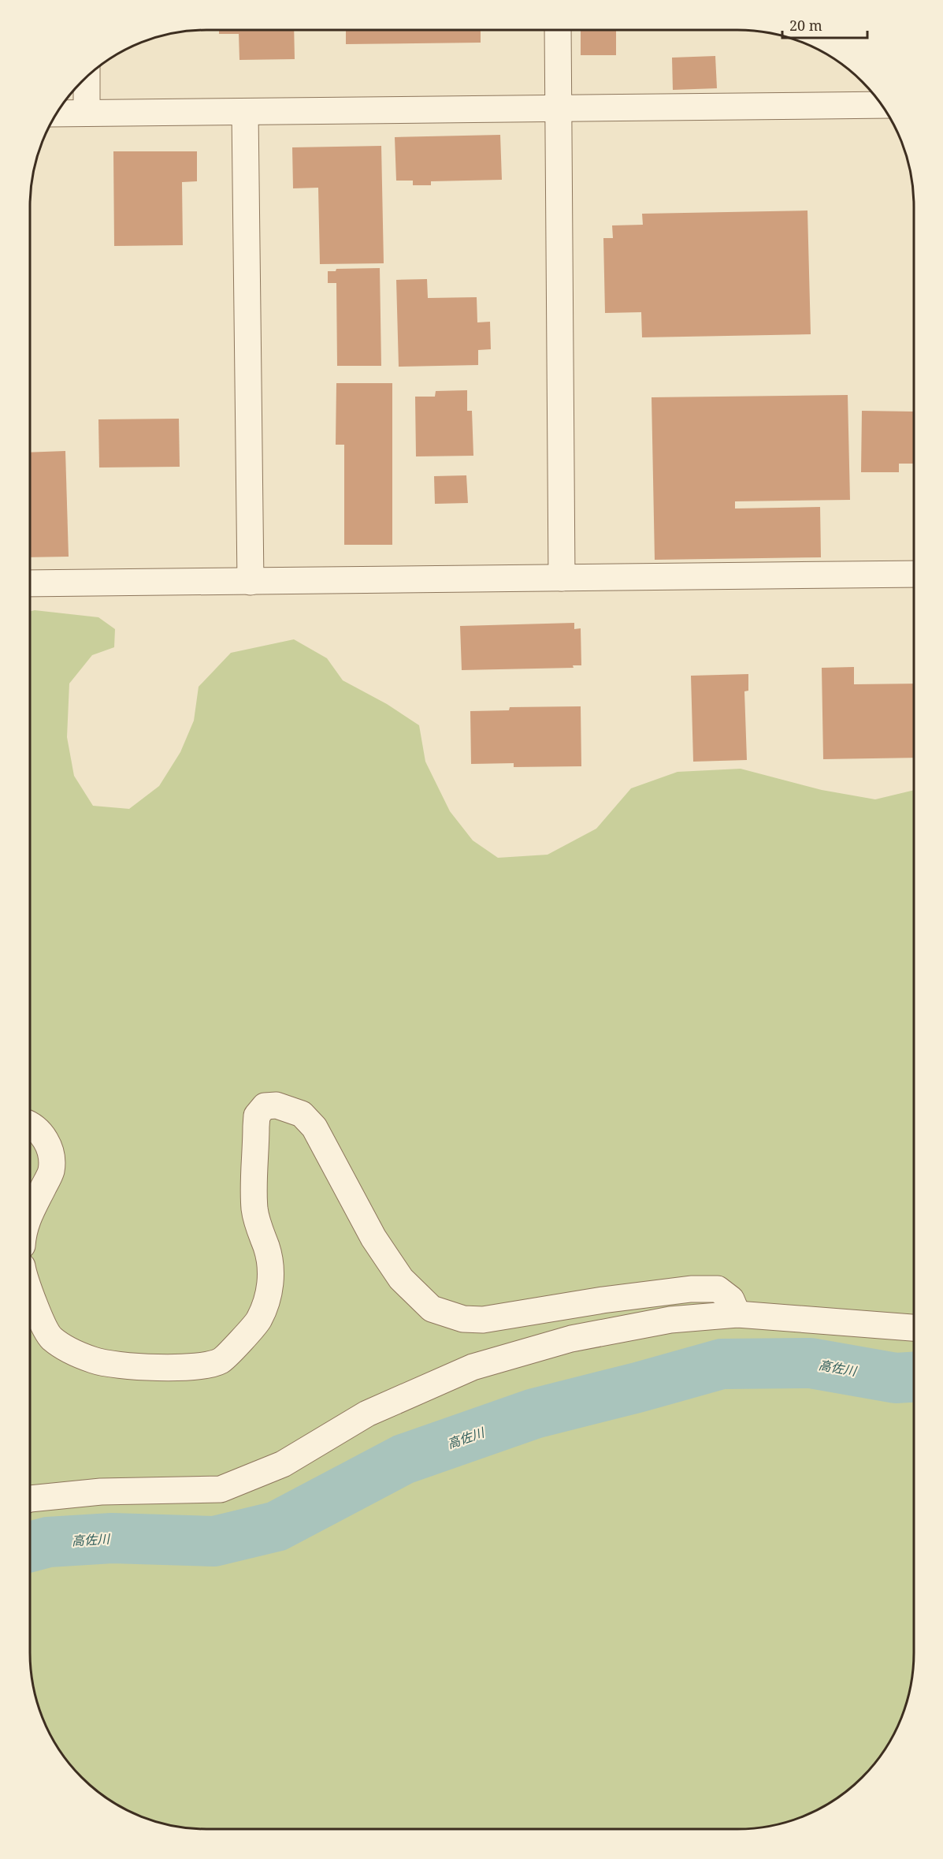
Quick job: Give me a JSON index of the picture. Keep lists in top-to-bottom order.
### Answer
{
  "water": ["高佐川"],
  "scale_bar": "20 m"
}
